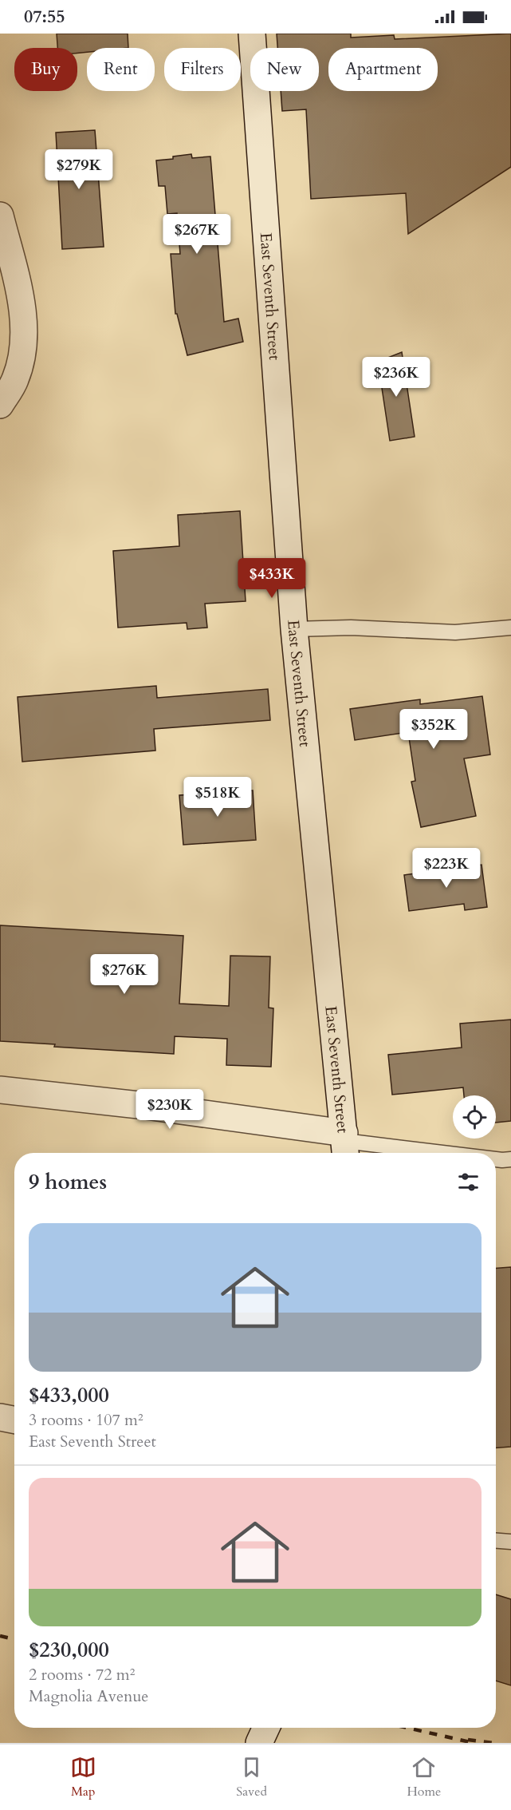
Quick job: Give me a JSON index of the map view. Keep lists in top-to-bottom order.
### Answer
{
  "streets": {
    "street": ["East Seventh Street"]
  },
  "page": {
    "status": "07:55",
    "chip": [
      "Buy",
      "Rent",
      "Filters",
      "New",
      "Apartment"
    ],
    "price": [
      "$279K",
      "$267K",
      "$236K",
      "$433K",
      "$352K",
      "$518K",
      "$223K",
      "$276K",
      "$230K"
    ],
    "heading": "9 homes",
    "list": [
      {
        "name": "$433,000",
        "note": "3 rooms · 107 m² · East Seventh Street"
      },
      {
        "name": "$230,000",
        "note": "2 rooms · 72 m² · Magnolia Avenue"
      }
    ],
    "tabs": ["Map", "Saved", "Home"]
  }
}
